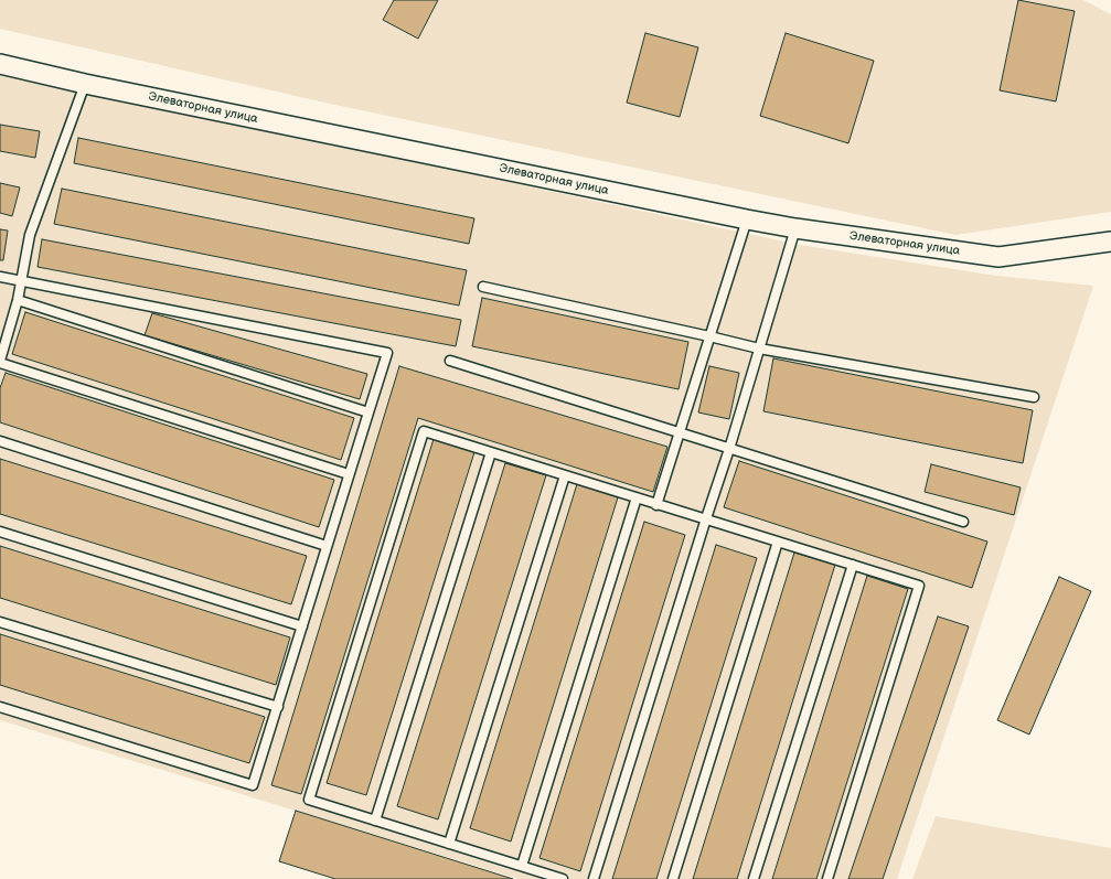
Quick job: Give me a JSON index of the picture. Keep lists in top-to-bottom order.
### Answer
{
  "streets": {
    "street": ["Элеваторная улица"]
  }
}
